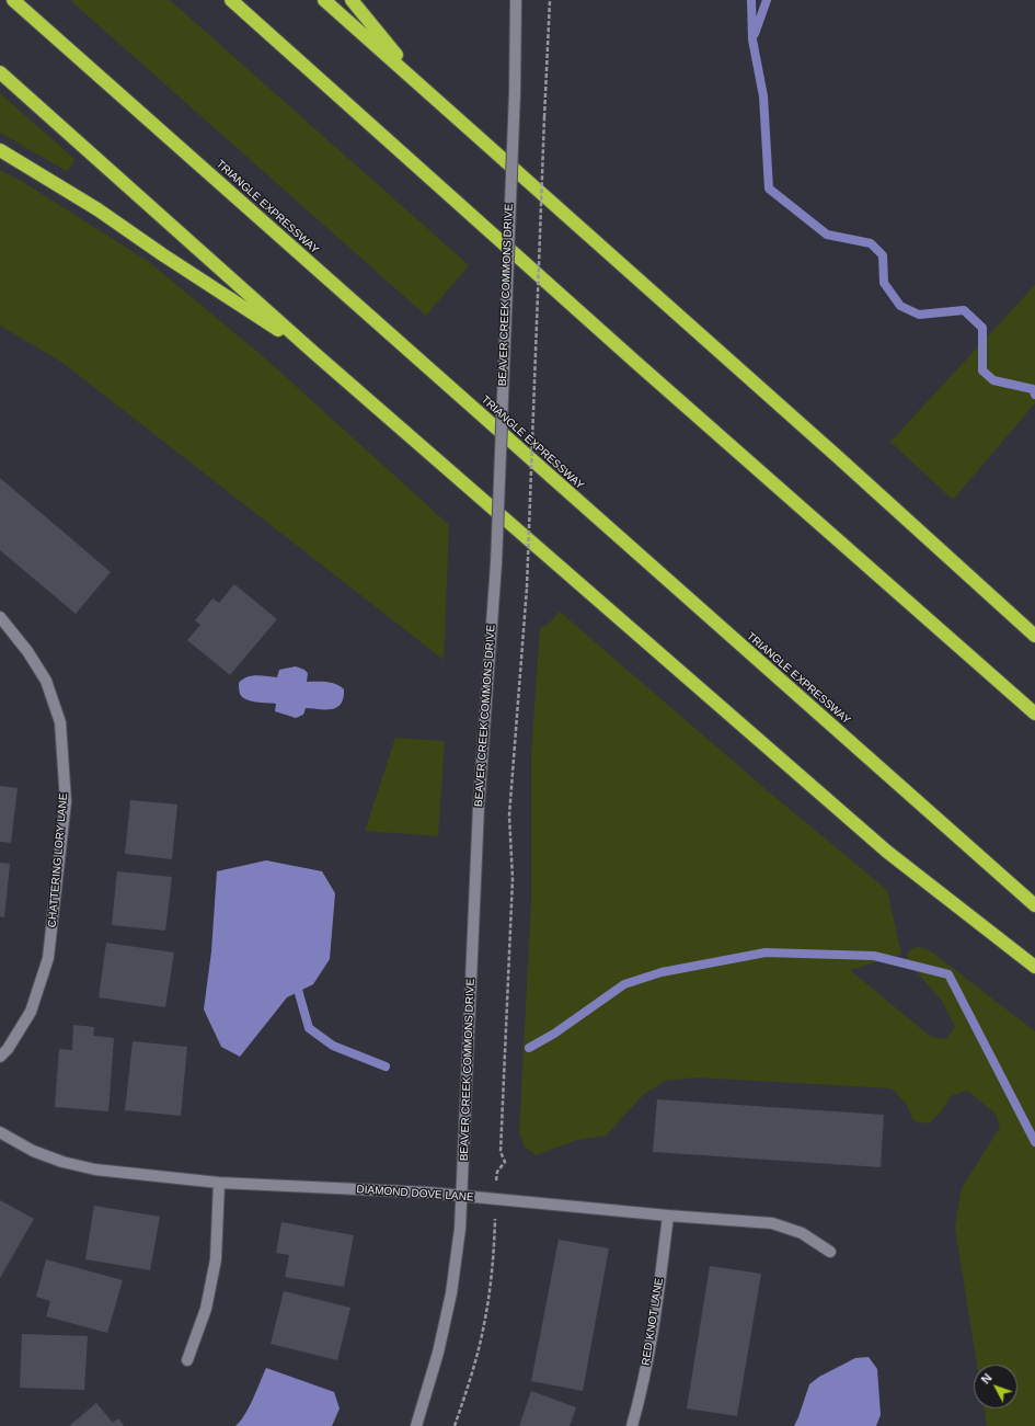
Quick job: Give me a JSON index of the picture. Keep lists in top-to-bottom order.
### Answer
{
  "streets": {
    "highway": ["TRIANGLE EXPRESSWAY"],
    "street": [
      "BEAVER CREEK COMMONS DRIVE",
      "CHATTERING LORY LANE",
      "DIAMOND DOVE LANE",
      "RED KNOT LANE"
    ]
  },
  "crossings": [
    ["BEAVER CREEK COMMONS DRIVE", "DIAMOND DOVE LANE"],
    ["DIAMOND DOVE LANE", "RED KNOT LANE"]
  ],
  "north": "top left"
}
